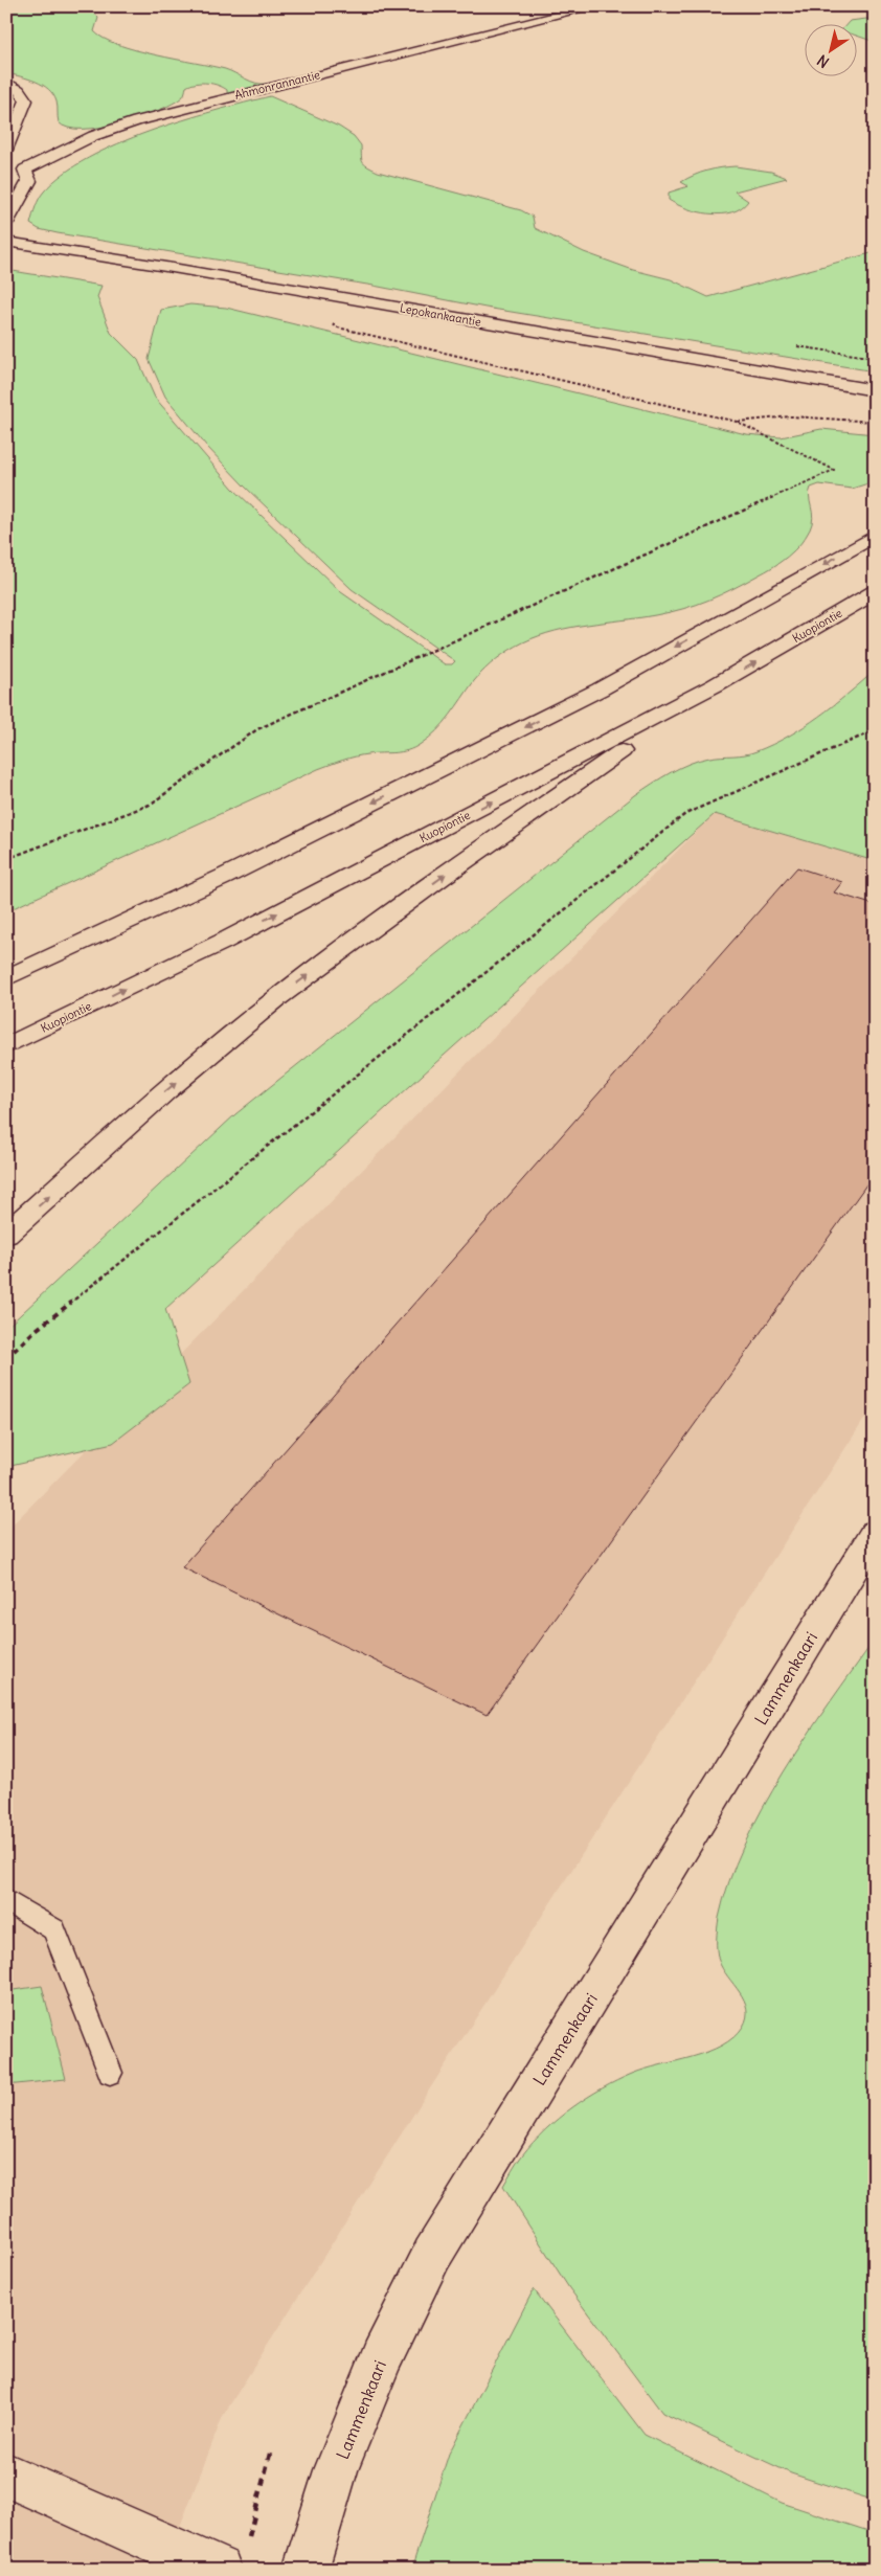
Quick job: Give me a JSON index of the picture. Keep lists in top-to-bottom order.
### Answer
{
  "streets": {
    "main road": [
      "Ahmonrannantie",
      "Lepokankaantie",
      "Kuopiontie",
      "Lammenkaari"
    ]
  },
  "north": "bottom left"
}
